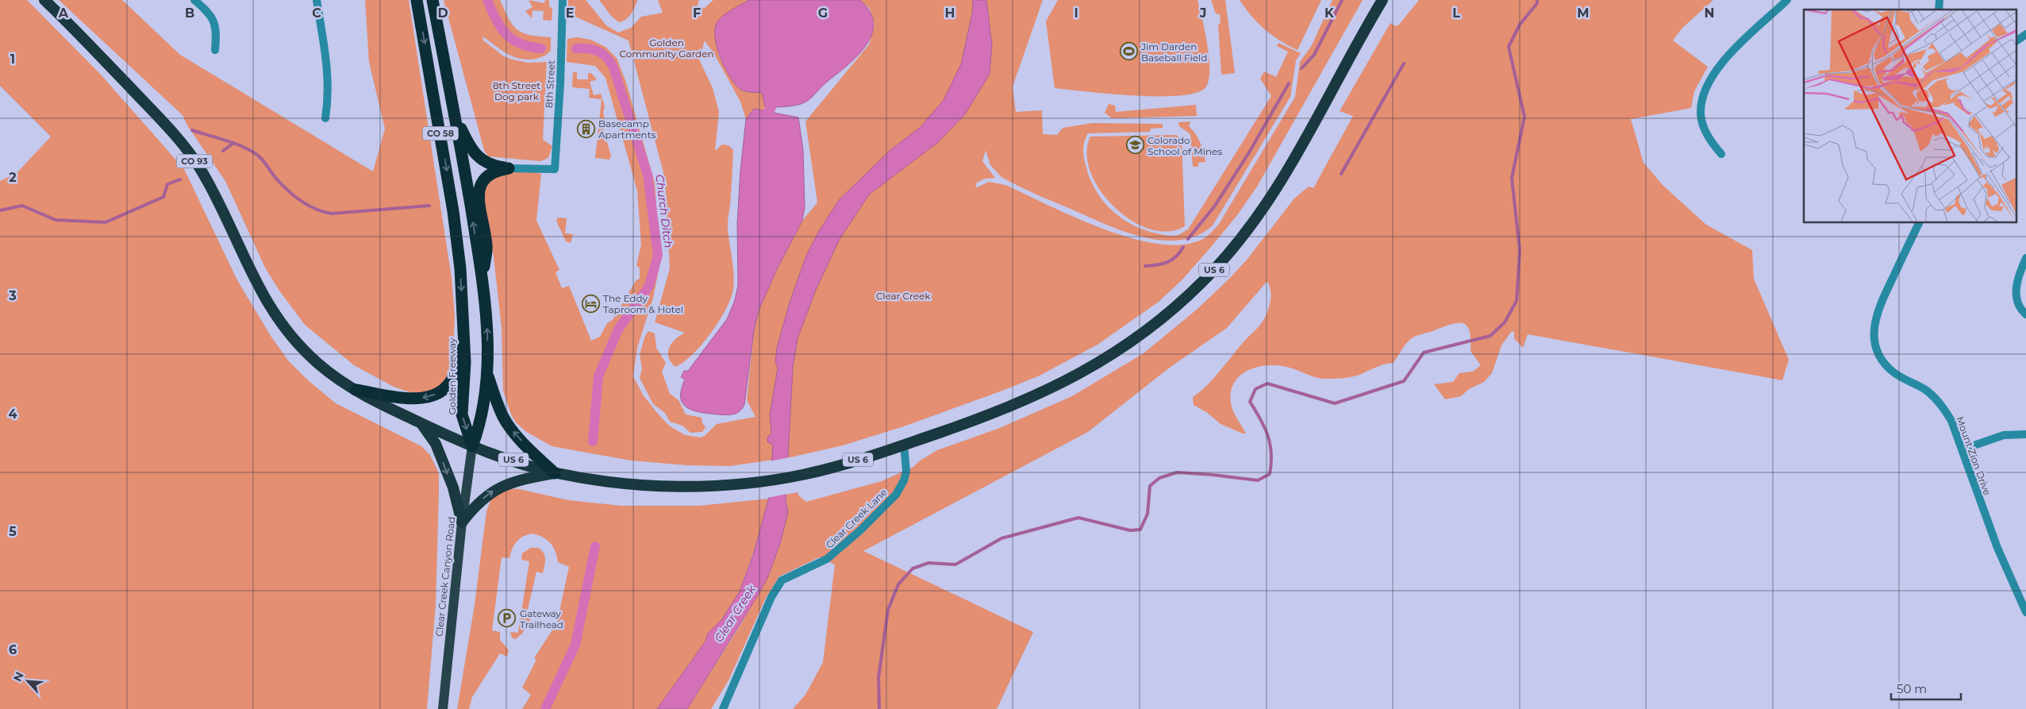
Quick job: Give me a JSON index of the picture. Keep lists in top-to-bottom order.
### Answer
{
  "streets": {
    "highway": [
      "CO 58",
      "CO 93",
      "US 6",
      "Golden Freeway"
    ],
    "main road": ["Clear Creek Canyon Road"],
    "street": ["8th Street", "Mount Zion Drive", "Clear Creek Lane"]
  },
  "crossings": [
    ["CO 58", "CO 93"],
    ["CO 58", "US 6"],
    ["CO 58", "Golden Freeway"],
    ["CO 58", "Clear Creek Canyon Road"],
    ["CO 93", "US 6"],
    ["CO 93", "Golden Freeway"],
    ["CO 93", "Clear Creek Canyon Road"],
    ["US 6", "Golden Freeway"],
    ["US 6", "Clear Creek Lane"],
    ["US 6", "Clear Creek Canyon Road"],
    ["Golden Freeway", "Clear Creek Canyon Road"]
  ],
  "water": ["Church Ditch", "Clear Creek"],
  "parks": ["Golden Community Garden", "8th Street Dog park", "Clear Creek"],
  "places": {
    "sports": ["Jim Darden Baseball Field"],
    "building": ["Basecamp Apartments"],
    "school or university": ["Colorado School of Mines"],
    "hotel": ["The Eddy Taproom & Hotel"],
    "parking": ["Gateway Trailhead"]
  },
  "scale_bar": "50 m",
  "north": "top left",
  "grid": {
    "columns": [
      "A",
      "B",
      "C",
      "D",
      "E",
      "F",
      "G",
      "H",
      "I",
      "J",
      "K",
      "L",
      "M",
      "N"
    ],
    "rows": [
      "1",
      "2",
      "3",
      "4",
      "5",
      "6"
    ]
  }
}
